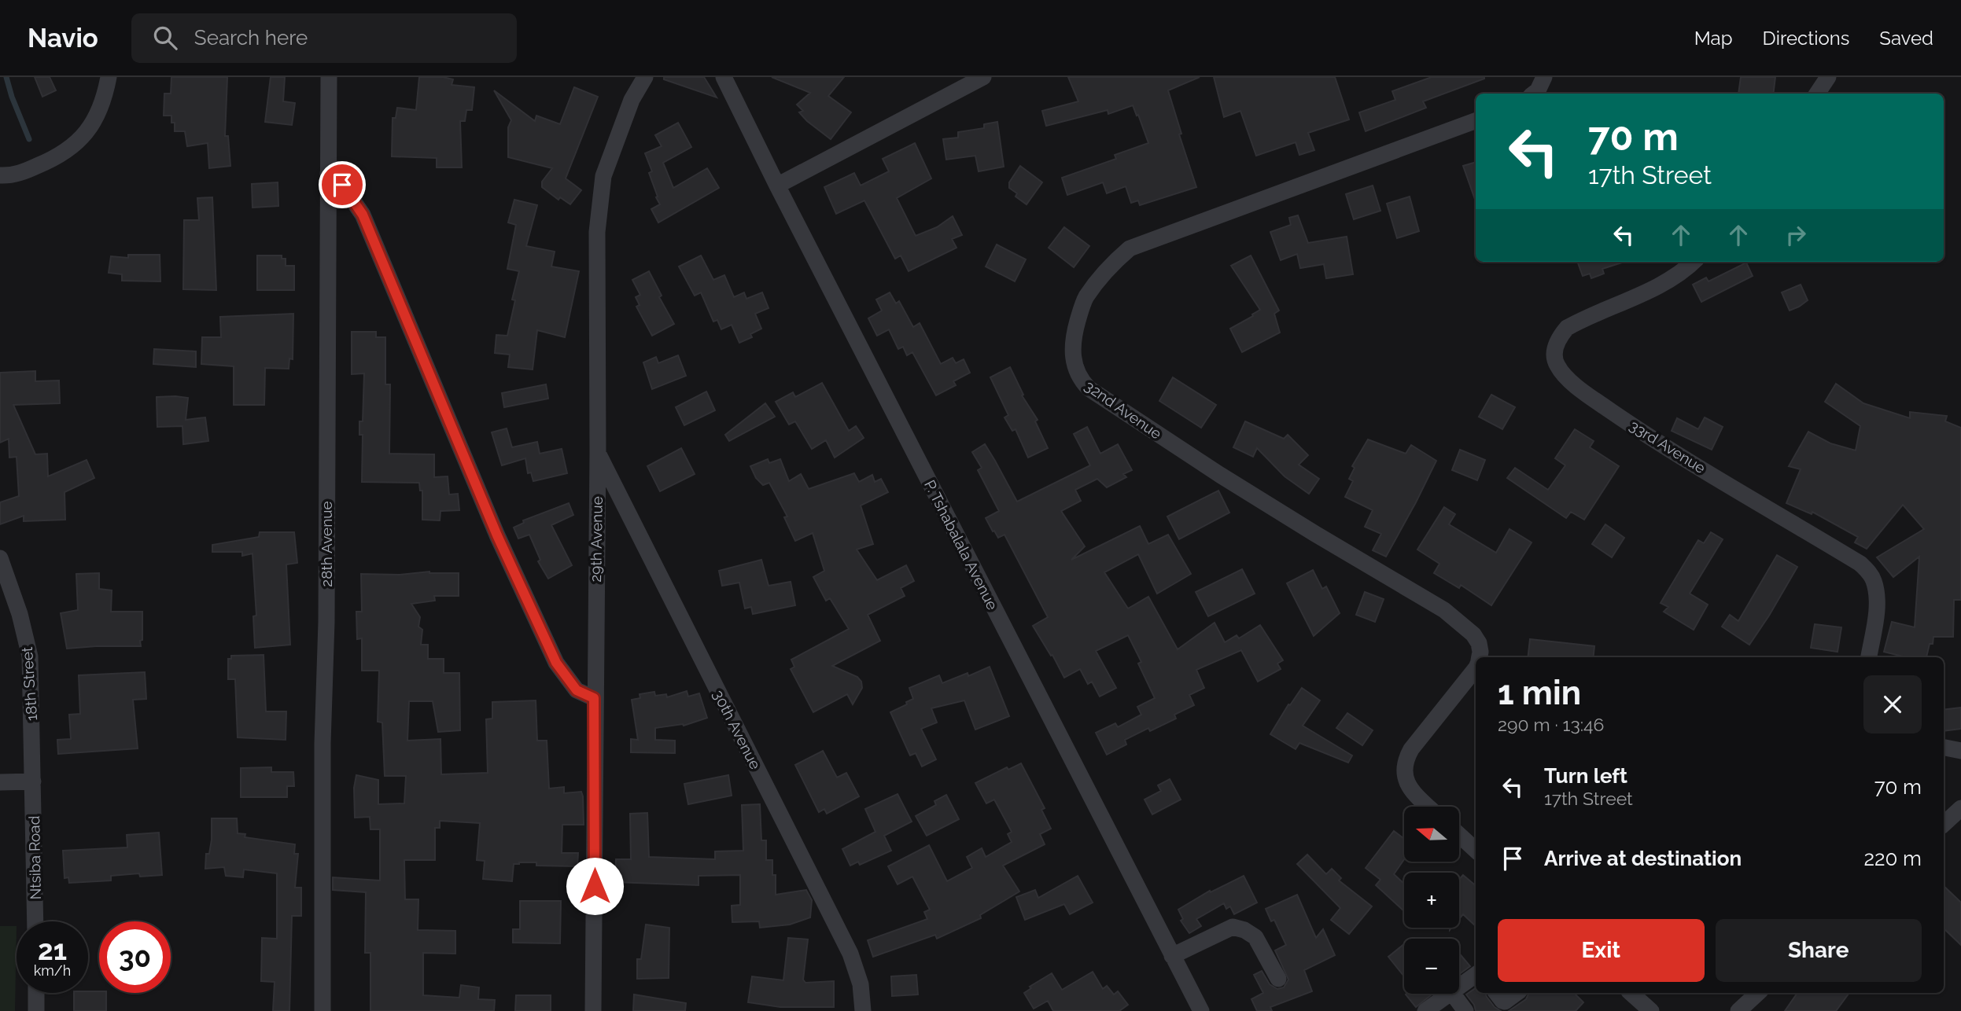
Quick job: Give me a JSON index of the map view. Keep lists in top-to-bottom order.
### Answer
{
  "streets": {
    "street": [
      "32nd Avenue",
      "33rd Avenue",
      "29th Avenue",
      "28th Avenue",
      "P. Tshabalala Avenue",
      "18th Street",
      "30th Avenue",
      "Ntsiba Road"
    ]
  },
  "crossings": [
    ["29th Avenue", "30th Avenue"],
    ["18th Street", "Ntsiba Road"]
  ],
  "north": "left",
  "page": {
    "header": "Navio",
    "search": "Search here",
    "nav": ["Map", "Directions", "Saved"],
    "turn": ["70 m", "17th Street"],
    "heading": ["1 min", "290 m · 13:46"],
    "list": [
      {
        "name": "Turn left",
        "note": "17th Street",
        "value": "70 m"
      },
      {
        "name": "Arrive at destination",
        "value": "220 m"
      }
    ],
    "map_buttons": ["+", "−"],
    "buttons": ["Exit", "Share"],
    "speed": "21 km/h",
    "limit": "30"
  }
}
